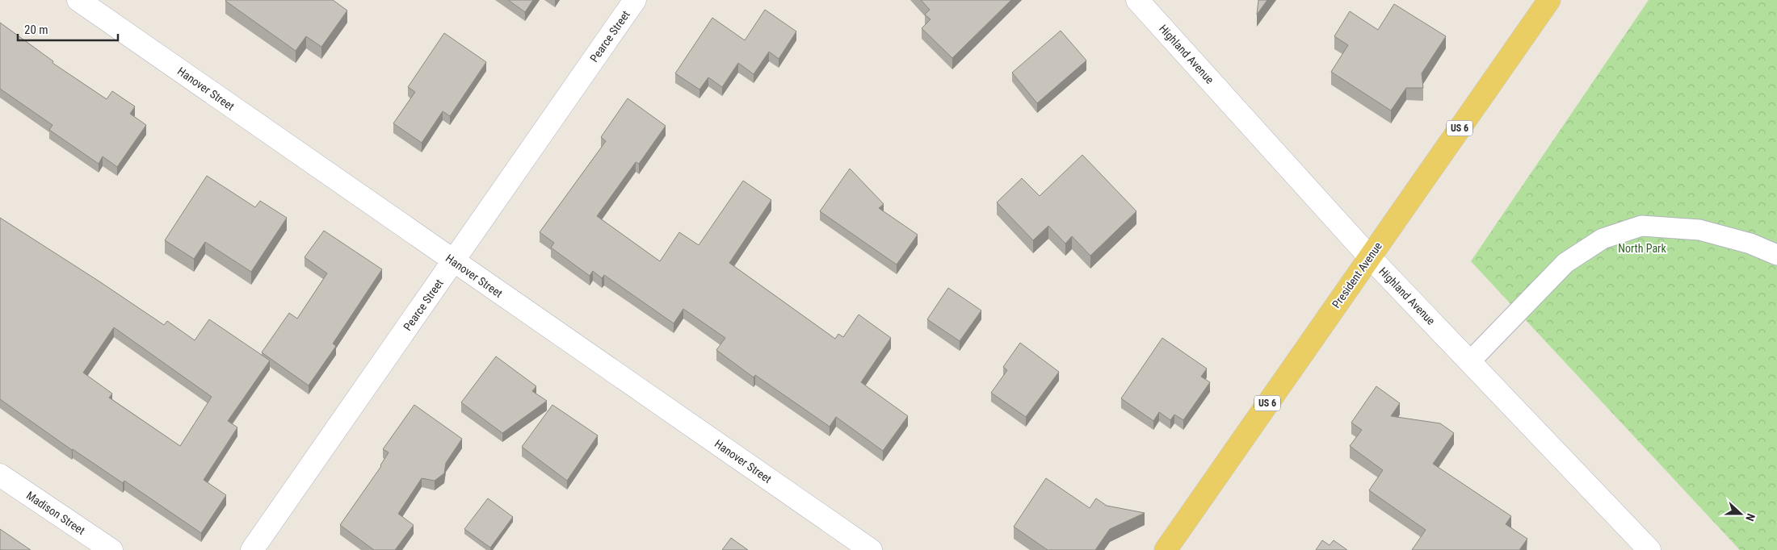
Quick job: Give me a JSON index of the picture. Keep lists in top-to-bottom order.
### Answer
{
  "streets": {
    "main road": ["US 6", "President Avenue"],
    "street": [
      "Pearce Street",
      "Highland Avenue",
      "Hanover Street",
      "Madison Street"
    ]
  },
  "crossings": [
    ["Pearce Street", "Hanover Street"],
    ["Highland Avenue", "President Avenue"]
  ],
  "parks": ["North Park"],
  "scale_bar": "20 m",
  "north": "right"
}
